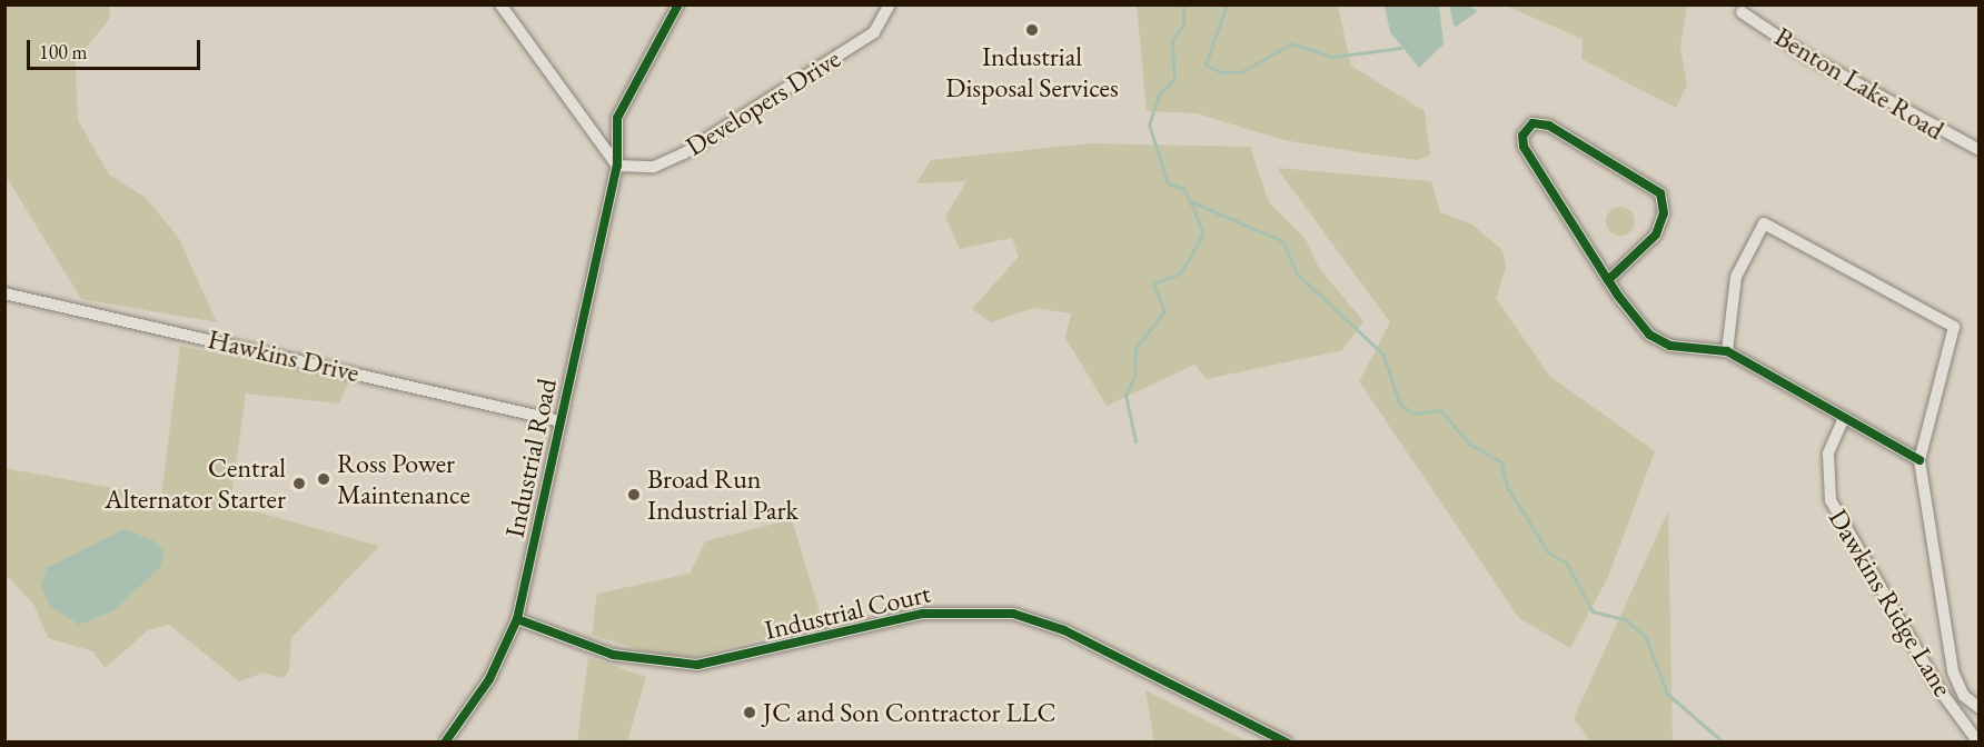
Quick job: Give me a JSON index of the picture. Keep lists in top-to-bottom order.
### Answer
{
  "streets": {
    "street": [
      "Benton Lake Road",
      "Developers Drive",
      "Hawkins Drive",
      "Industrial Road",
      "Dawkins Ridge Lane",
      "Industrial Court"
    ]
  },
  "crossings": [
    ["Developers Drive", "Industrial Road"],
    ["Hawkins Drive", "Industrial Road"],
    ["Industrial Road", "Industrial Court"]
  ],
  "places": [
    "Industrial Disposal Services",
    "Ross Power Maintenance",
    "Central Alternator Starter",
    "Broad Run Industrial Park",
    "JC and Son Contractor LLC"
  ],
  "scale_bar": "100 m"
}
